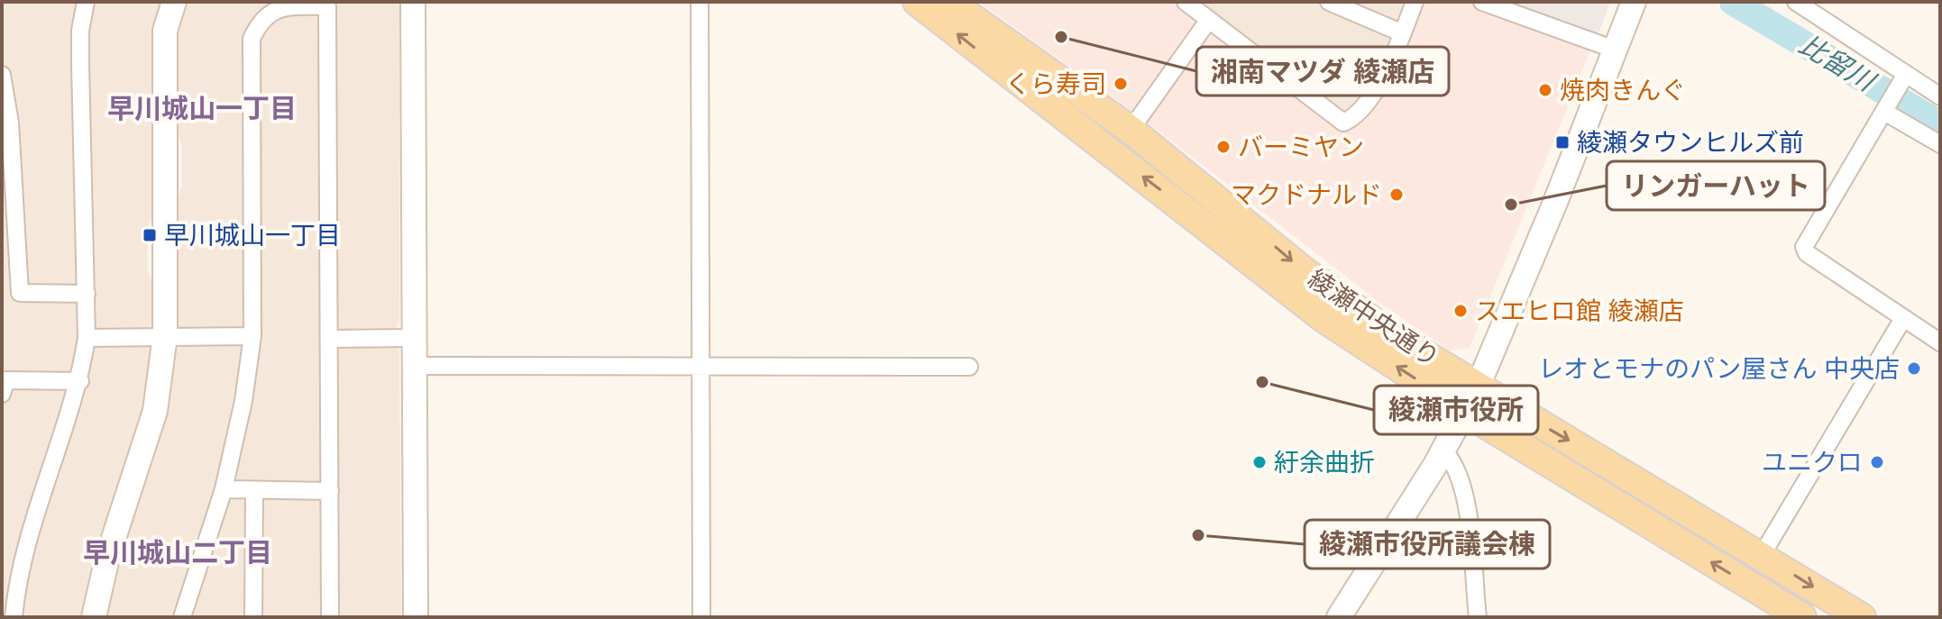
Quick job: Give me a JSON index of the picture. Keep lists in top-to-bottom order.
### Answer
{
  "streets": {
    "main road": ["綾瀬中央通り"]
  },
  "districts": ["早川城山一丁目", "早川城山二丁目"],
  "water": ["比留川"],
  "places": {
    "other": [
      "湘南マツダ 綾瀬店",
      "くら寿司",
      "焼肉きんぐ",
      "バーミヤン",
      "マクドナルド",
      "リンガーハット",
      "スエヒロ館 綾瀬店",
      "レオとモナのパン屋さん 中央店",
      "綾瀬市役所",
      "紆余曲折",
      "ユニクロ",
      "綾瀬市役所議会棟"
    ],
    "transit": ["綾瀬タウンヒルズ前", "早川城山一丁目"]
  }
}
